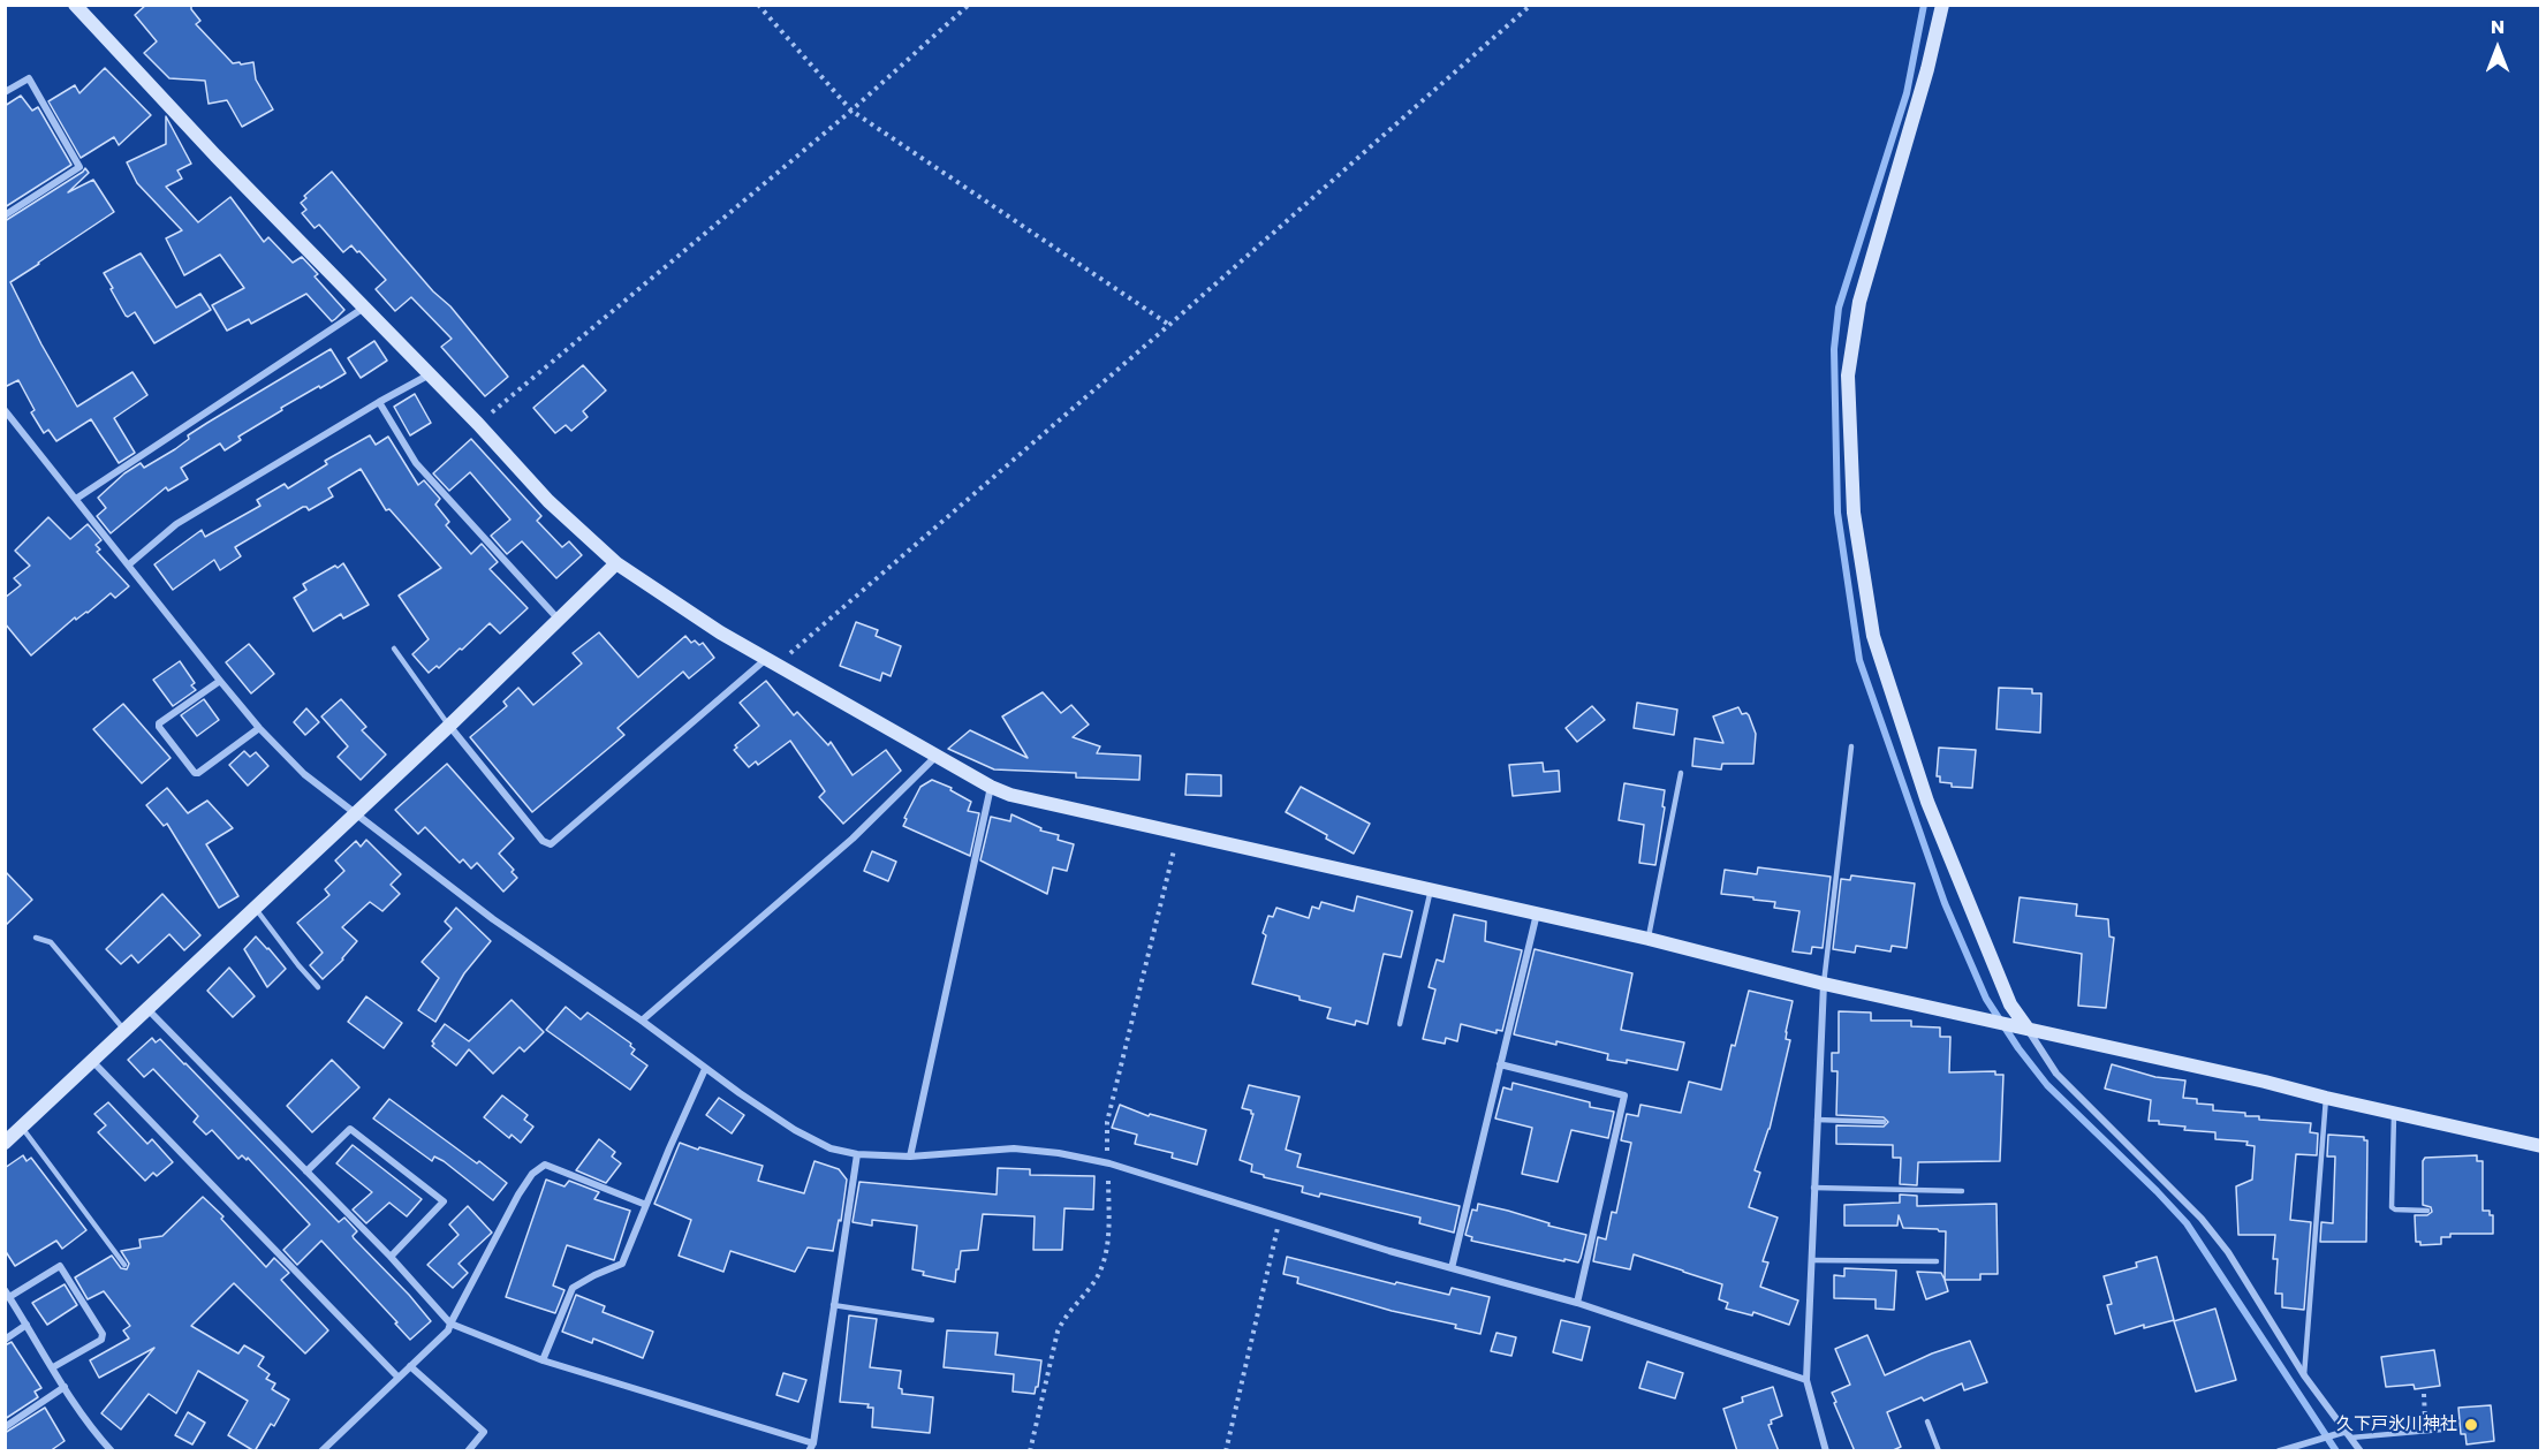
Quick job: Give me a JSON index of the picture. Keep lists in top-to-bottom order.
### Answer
{
  "places": ["久下戸氷川神社"],
  "north": "top"
}
